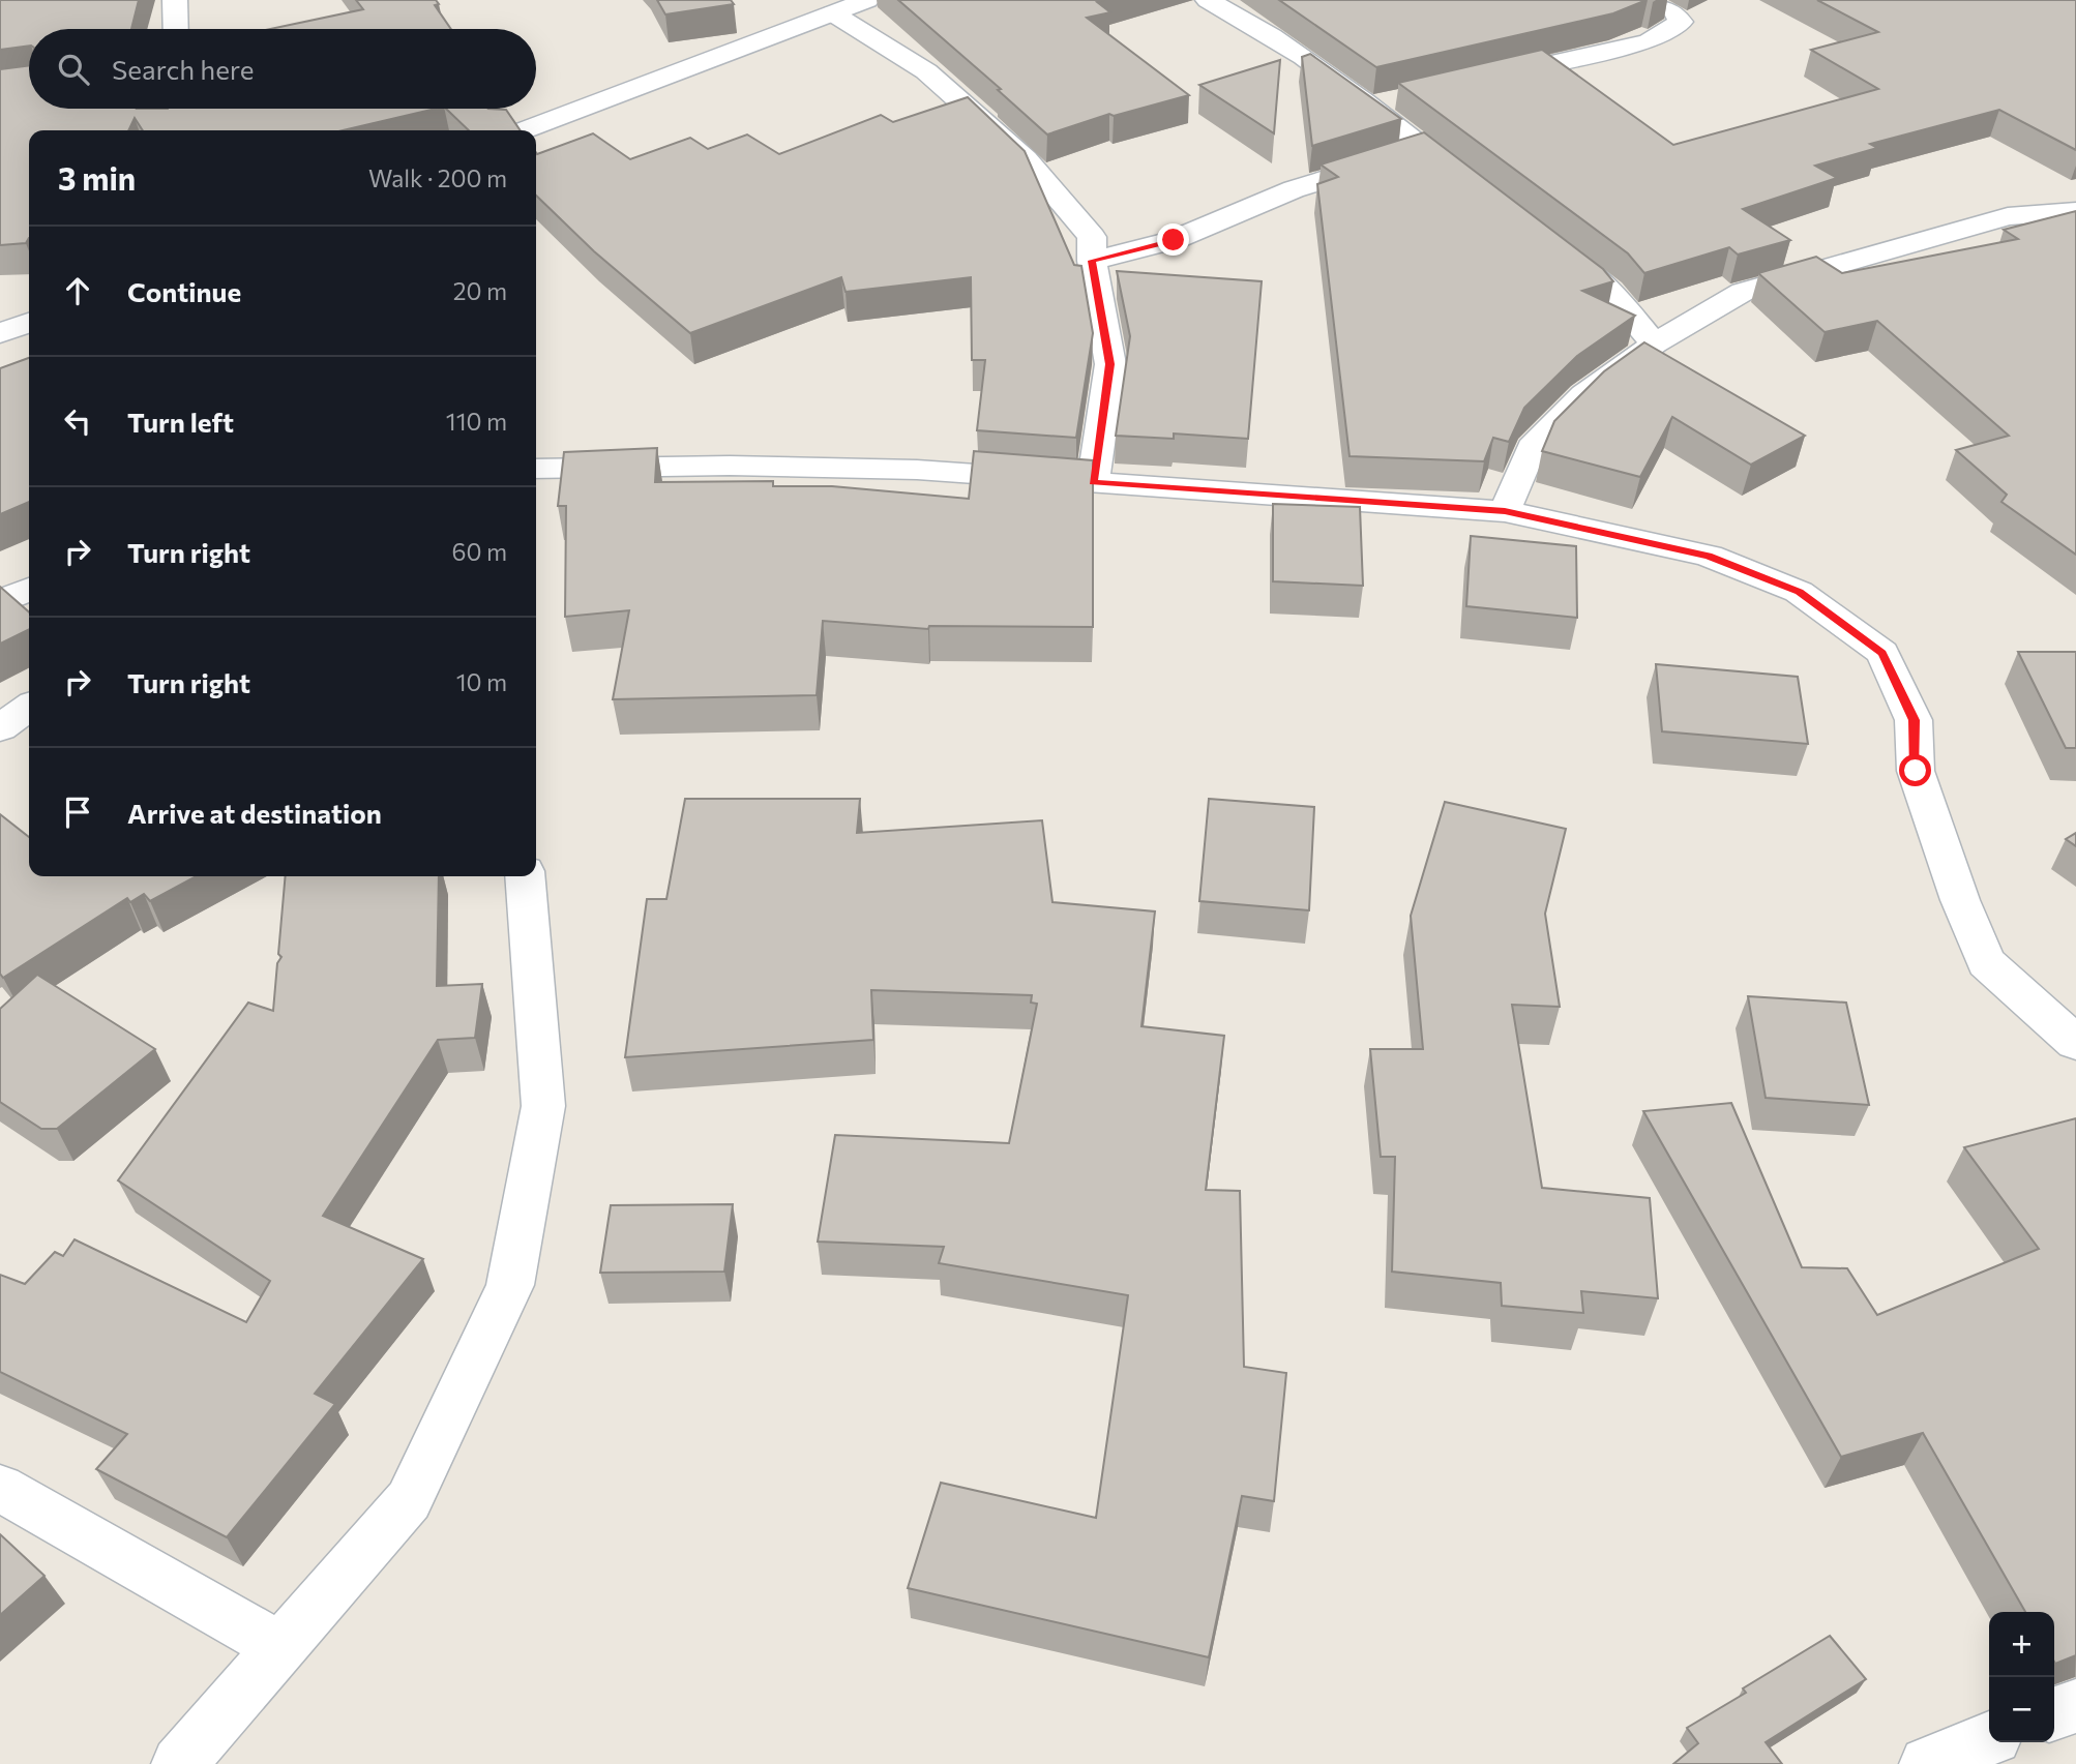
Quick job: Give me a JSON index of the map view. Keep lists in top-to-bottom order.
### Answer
{
  "page": {
    "search": "Search here",
    "heading": ["3 min", "Walk · 200 m"],
    "list": [
      ["Continue", "20 m"],
      ["Turn left", "110 m"],
      ["Turn right", "60 m"],
      ["Turn right", "10 m"],
      "Arrive at destination"
    ],
    "map_buttons": ["+", "−"]
  }
}
